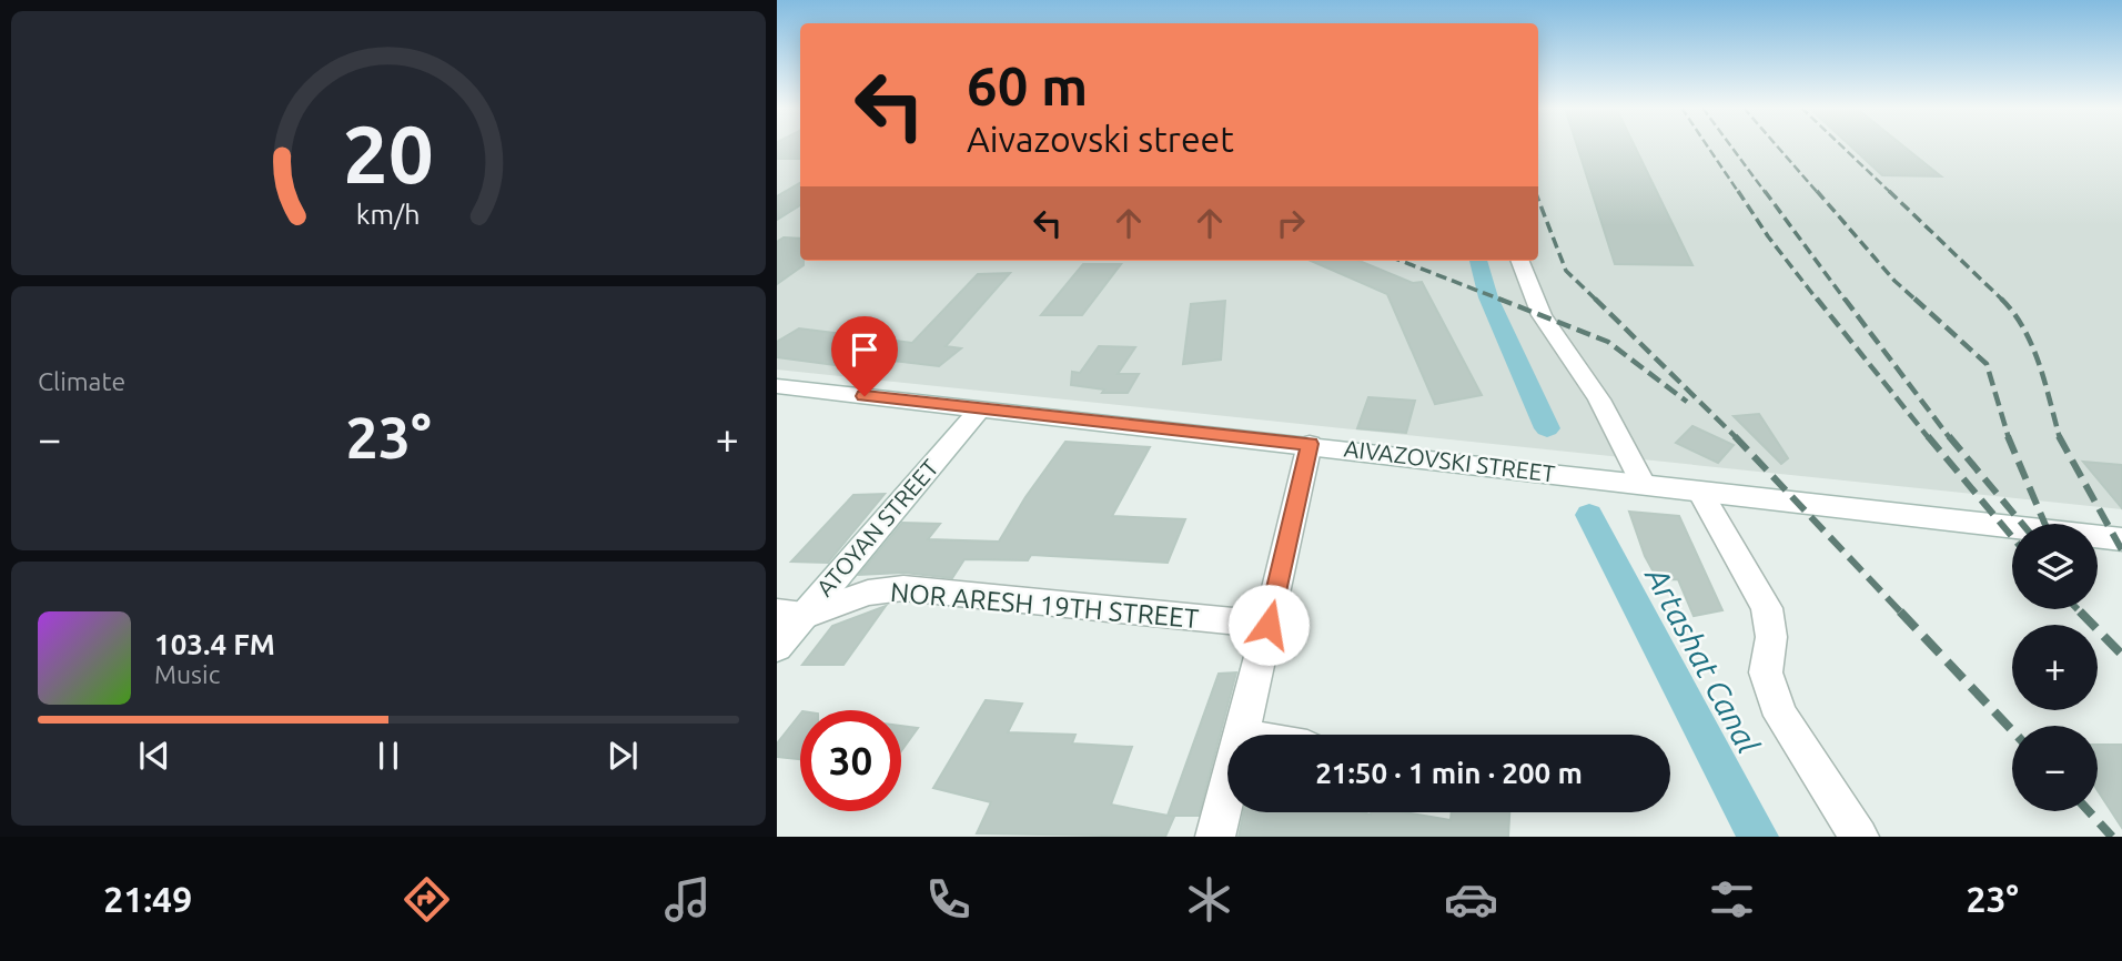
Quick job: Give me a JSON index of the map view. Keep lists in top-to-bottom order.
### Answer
{
  "streets": {
    "main road": ["AIVAZOVSKI STREET", "ATOYAN STREET", "NOR ARESH 19TH STREET"]
  },
  "crossings": [
    ["AIVAZOVSKI STREET", "ATOYAN STREET"],
    ["ATOYAN STREET", "NOR ARESH 19TH STREET"]
  ],
  "water": ["Artashat Canal"],
  "page": {
    "turn": ["60 m", "Aivazovski street"],
    "tile": "Climate",
    "heat": ["−", "23°", "+"],
    "map_buttons": ["+", "−"],
    "song": ["103.4 FM", "Music"],
    "limit": "30",
    "trip": "21:50 · 1 min · 200 m",
    "tabs": ["21:49", "23°"],
    "gauge": ["20", "km/h"]
  }
}
